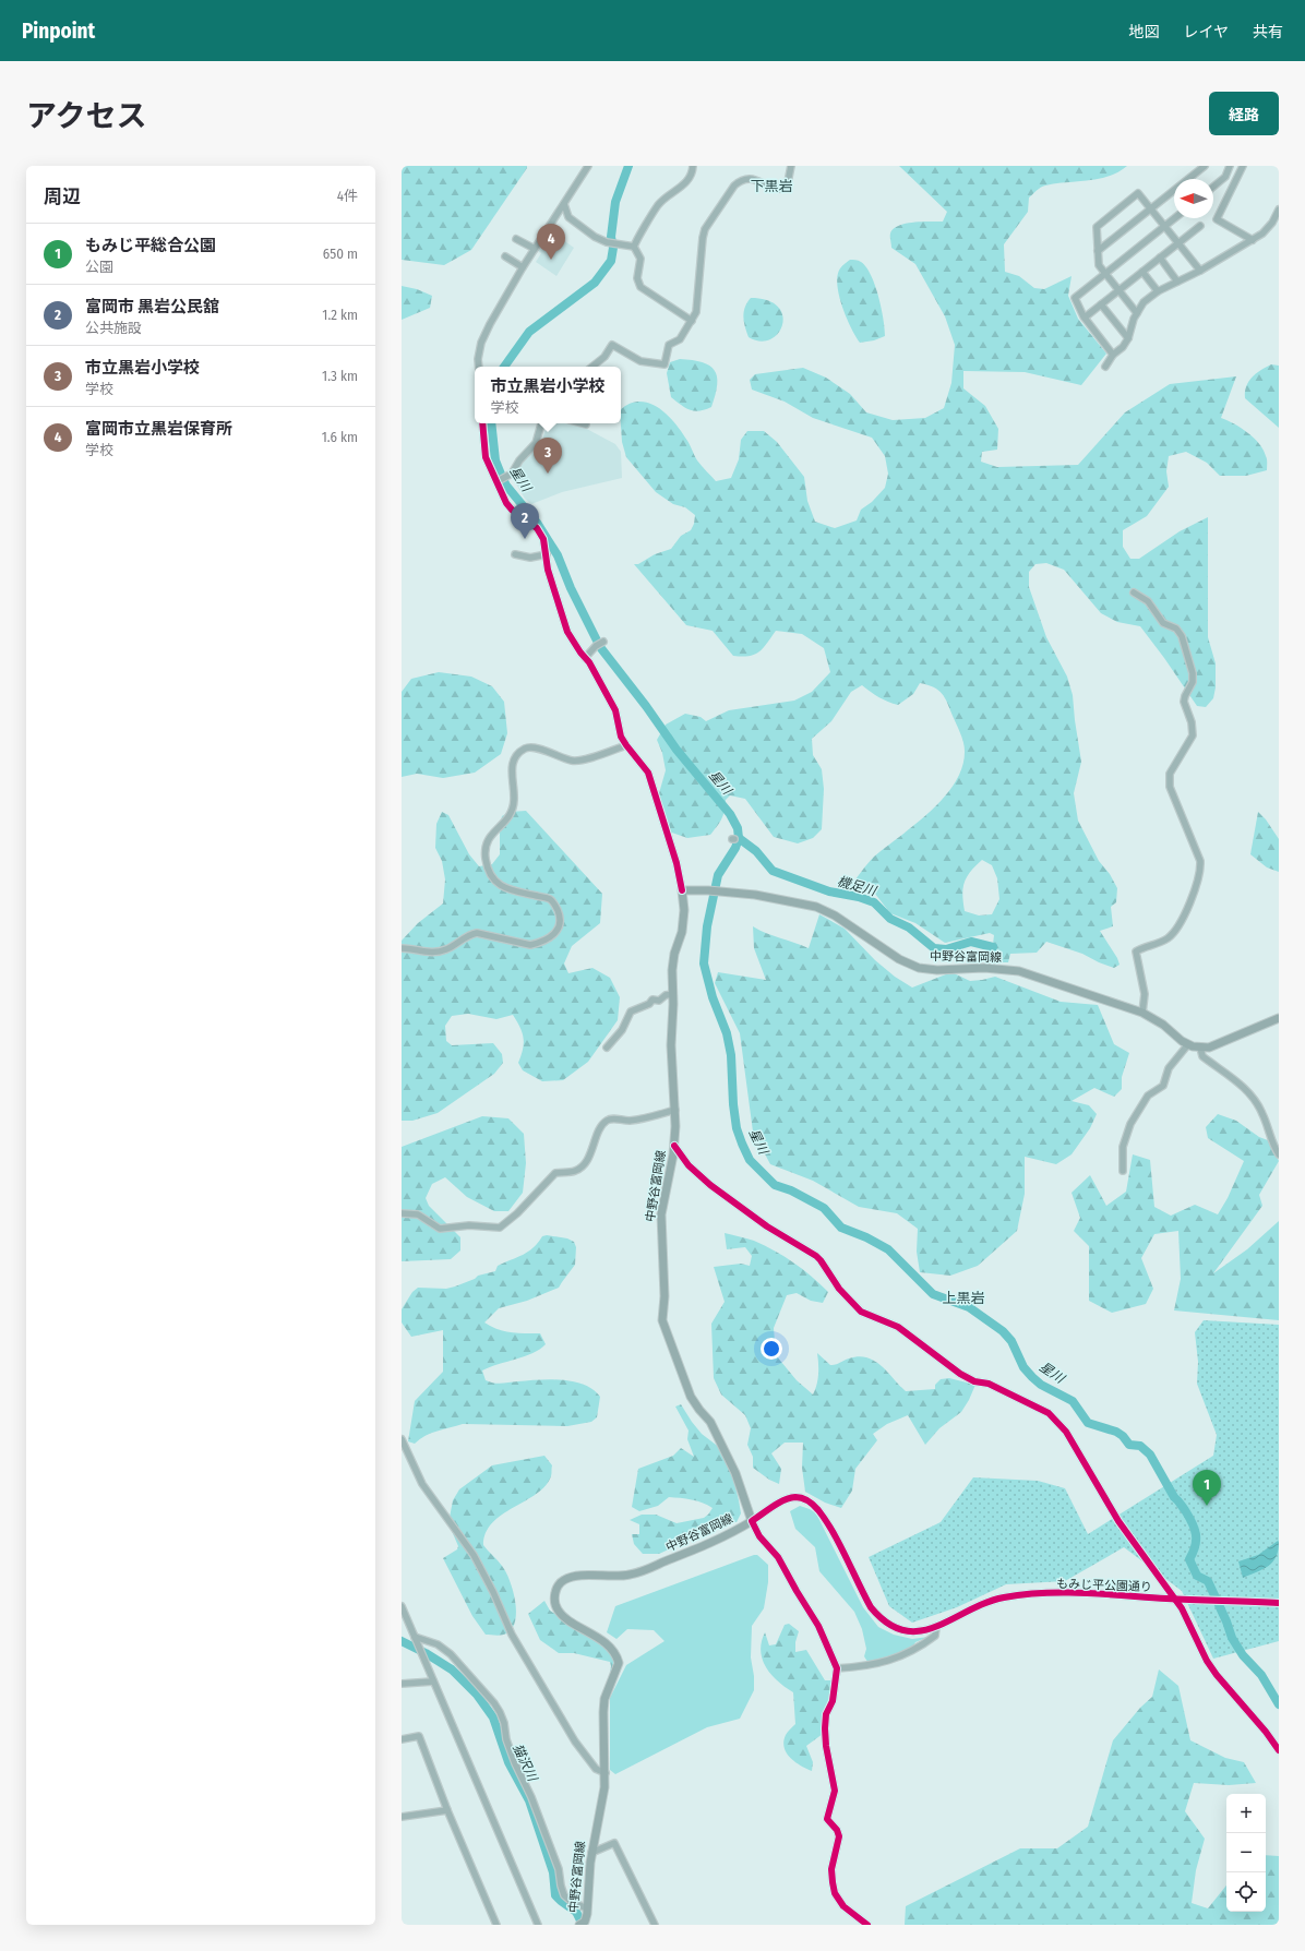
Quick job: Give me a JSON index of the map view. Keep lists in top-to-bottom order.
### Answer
{
  "streets": {
    "main road": ["中野谷富岡線"],
    "street": ["もみじ平公園通り"]
  },
  "crossings": [
    ["中野谷富岡線", "もみじ平公園通り"]
  ],
  "districts": ["下黒岩", "上黒岩"],
  "water": ["星川", "機足川", "猫沢川"],
  "north": "left",
  "page": {
    "header": "Pinpoint",
    "nav": ["地図", "レイヤ", "共有"],
    "title": "アクセス",
    "buttons": "経路",
    "heading": ["周辺", "4件"],
    "list": [
      {
        "mark": "1",
        "name": "もみじ平総合公園",
        "note": "公園",
        "value": "650 m"
      },
      {
        "mark": "2",
        "name": "富岡市 黒岩公民舘",
        "note": "公共施設",
        "value": "1.2 km"
      },
      {
        "mark": "3",
        "name": "市立黒岩小学校",
        "note": "学校",
        "value": "1.3 km"
      },
      {
        "mark": "4",
        "name": "富岡市立黒岩保育所",
        "note": "学校",
        "value": "1.6 km"
      }
    ],
    "pins": [
      "4",
      "3",
      "2",
      "1"
    ],
    "popup": ["市立黒岩小学校", "学校"],
    "map_buttons": ["+", "−"]
  }
}
